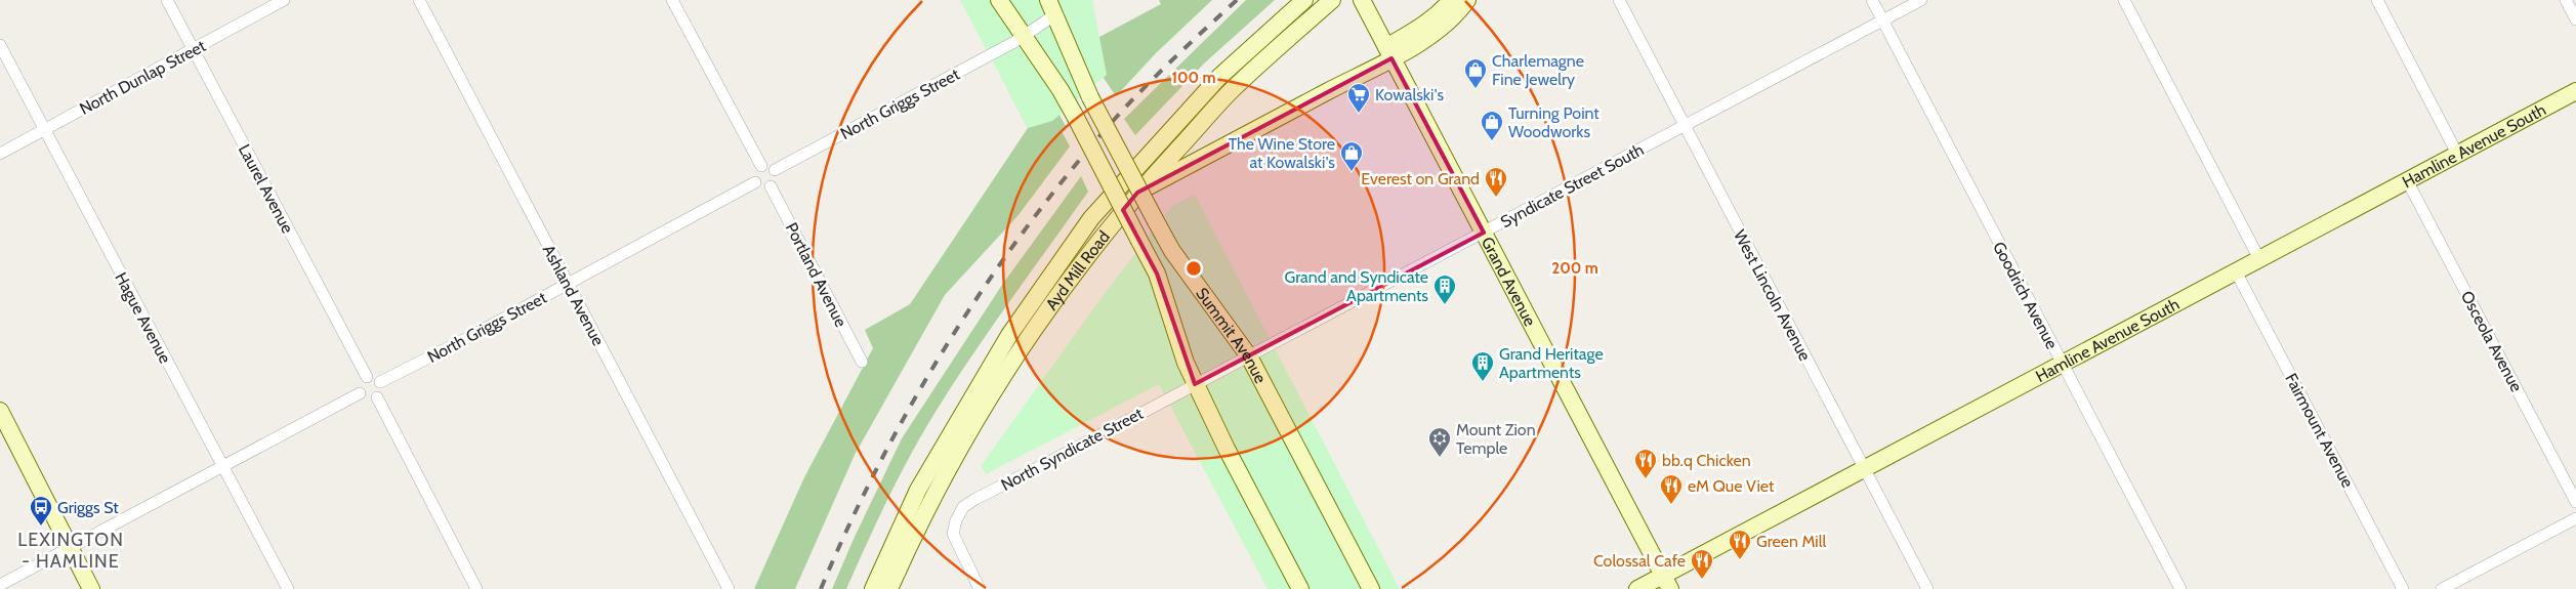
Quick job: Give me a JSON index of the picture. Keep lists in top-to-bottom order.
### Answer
{
  "streets": {
    "street": [
      "North Dunlap Street",
      "North Griggs Street",
      "Hamline Avenue South",
      "Syndicate Street South",
      "Laurel Avenue",
      "Ayd Mill Road",
      "Portland Avenue",
      "Grand Avenue",
      "Ashland Avenue",
      "West Lincoln Avenue",
      "Goodrich Avenue",
      "Hague Avenue",
      "Summit Avenue",
      "Osceola Avenue",
      "Fairmount Avenue",
      "North Syndicate Street"
    ]
  },
  "crossings": [
    ["North Dunlap Street", "Laurel Avenue"],
    ["North Dunlap Street", "Hague Avenue"],
    ["North Griggs Street", "Laurel Avenue"],
    ["North Griggs Street", "Portland Avenue"],
    ["North Griggs Street", "Ashland Avenue"],
    ["North Griggs Street", "Summit Avenue"],
    ["Hamline Avenue South", "Grand Avenue"],
    ["Hamline Avenue South", "West Lincoln Avenue"],
    ["Hamline Avenue South", "Goodrich Avenue"],
    ["Hamline Avenue South", "Osceola Avenue"],
    ["Hamline Avenue South", "Fairmount Avenue"],
    ["Syndicate Street South", "Grand Avenue"],
    ["Syndicate Street South", "West Lincoln Avenue"],
    ["Syndicate Street South", "Goodrich Avenue"],
    ["Syndicate Street South", "Summit Avenue"],
    ["Syndicate Street South", "North Syndicate Street"]
  ],
  "districts": ["LEXINGTON - HAMLINE"],
  "places": {
    "shop": ["Charlemagne Fine Jewelry", "Turning Point Woodworks", "The Wine Store at Kowalski's"],
    "supermarket": ["Kowalski's"],
    "restaurant": [
      "Everest on Grand",
      "bb.q Chicken",
      "eM Que Viet",
      "Green Mill",
      "Colossal Cafe"
    ],
    "building": ["Grand and Syndicate Apartments", "Grand Heritage Apartments"],
    "synagogue": ["Mount Zion Temple"],
    "bus stop": ["Griggs St"]
  },
  "rings": ["100 m", "200 m"]
}
